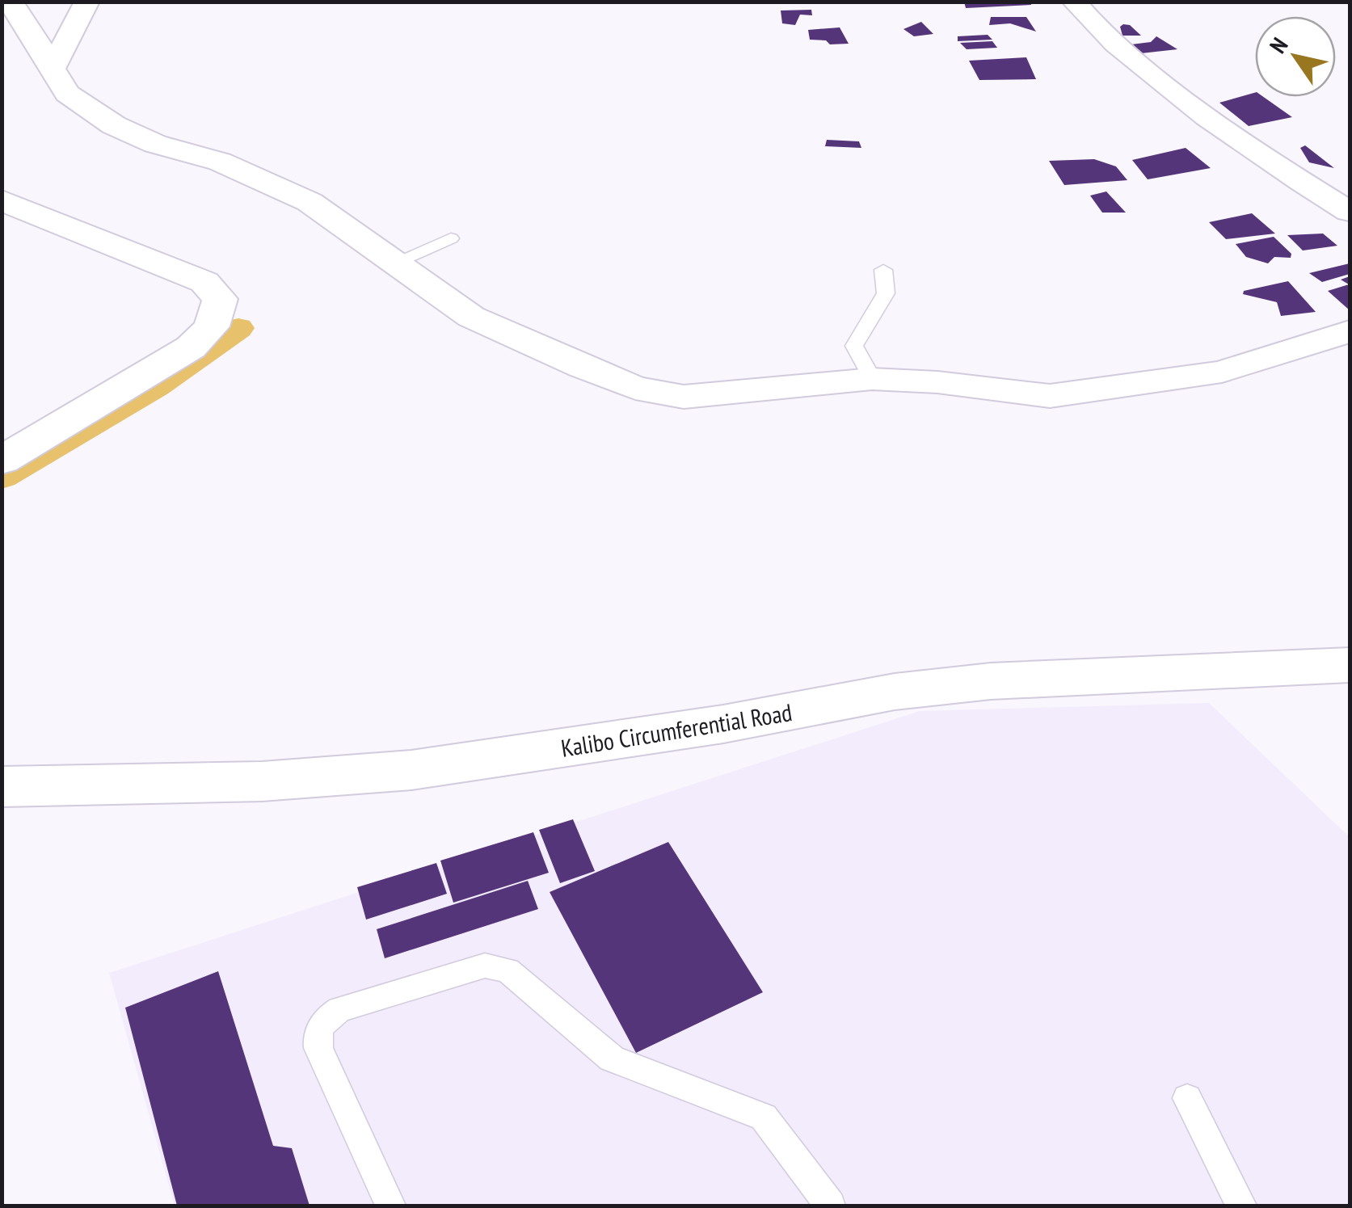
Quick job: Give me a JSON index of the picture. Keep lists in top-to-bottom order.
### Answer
{
  "streets": {
    "main road": ["Kalibo Circumferential Road"]
  },
  "north": "top left"
}
